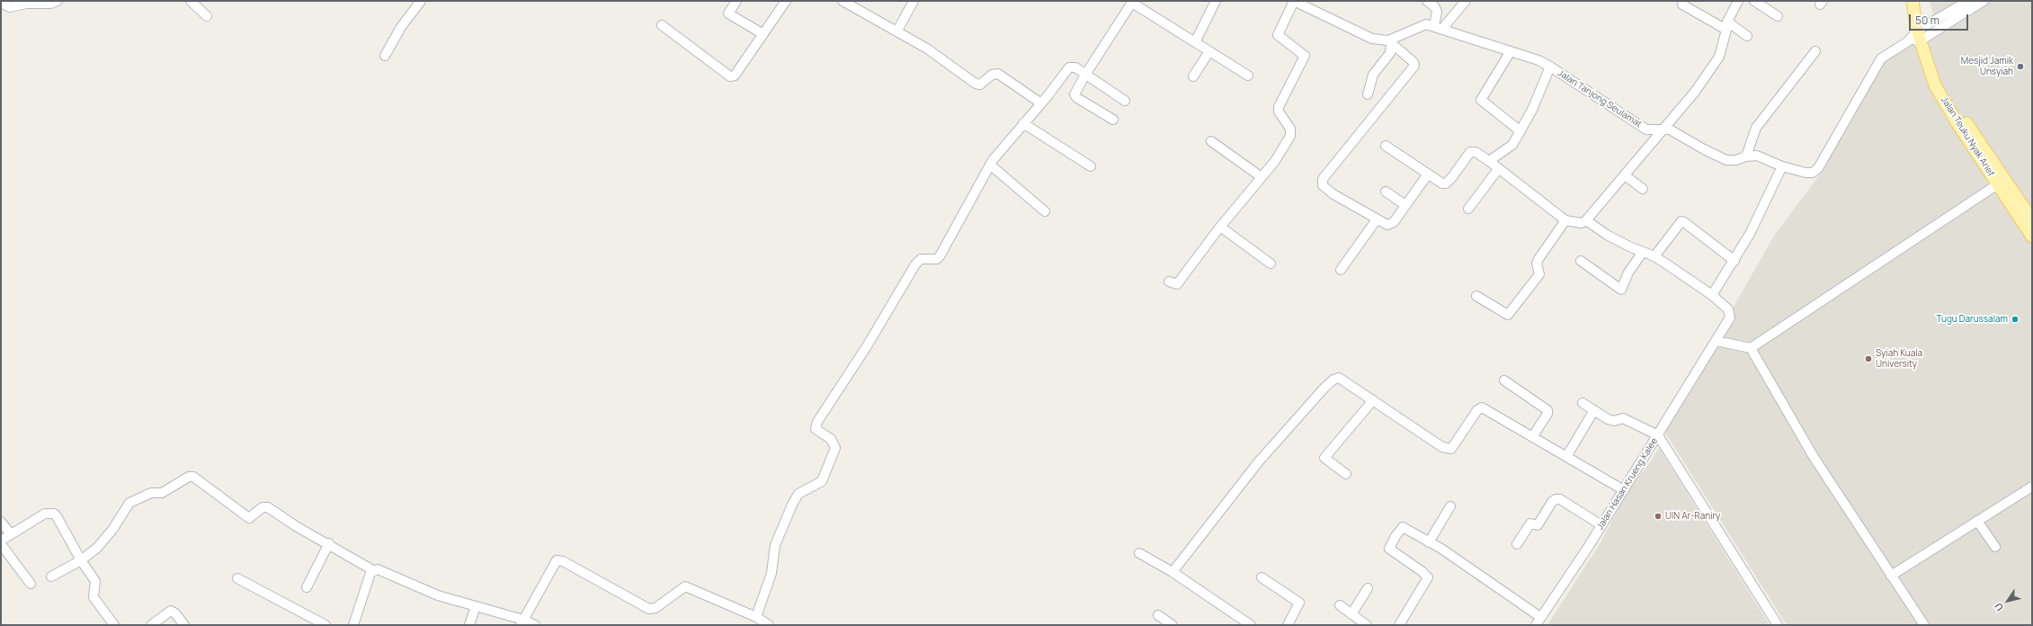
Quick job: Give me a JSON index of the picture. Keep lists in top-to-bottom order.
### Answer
{
  "streets": {
    "main road": ["Jalan Teuku Nyak Arief"],
    "street": ["Jalan Tanjong Seulamat", "Jalan Hasan Krueng Kalee"]
  },
  "crossings": [
    ["Jalan Tanjong Seulamat", "Jalan Teuku Nyak Arief"]
  ],
  "places": [
    "Mesjid Jamik Unsyiah",
    "Tugu Darussalam",
    "Syiah Kuala University",
    "UIN Ar-Raniry"
  ],
  "scale_bar": "50 m",
  "north": "bottom left"
}
